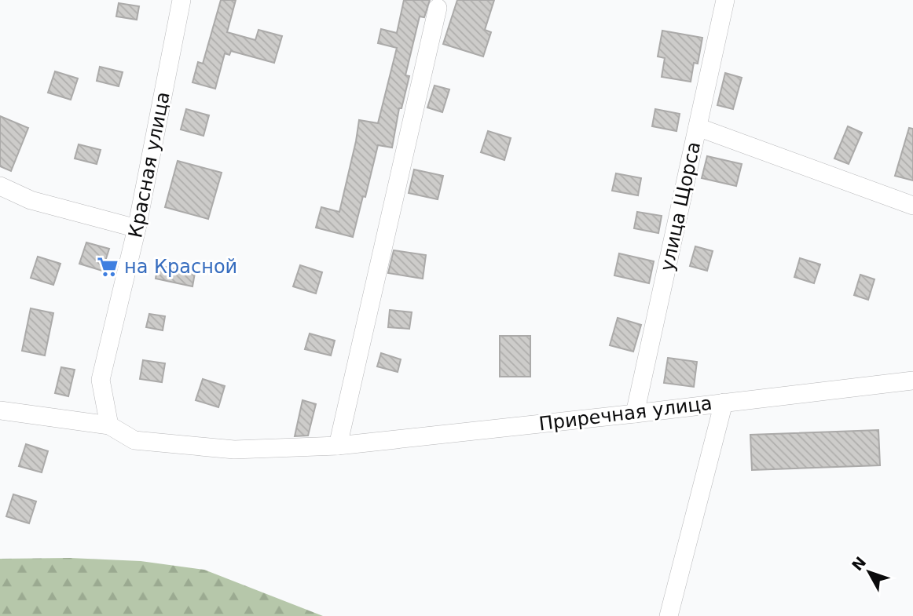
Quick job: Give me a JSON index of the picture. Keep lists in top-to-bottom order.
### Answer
{
  "streets": {
    "street": ["Красная улица", "улица Щорса", "Приречная улица"]
  },
  "crossings": [
    ["Красная улица", "Приречная улица"],
    ["улица Щорса", "Приречная улица"]
  ],
  "places": {
    "supermarket": ["на Красной"]
  },
  "north": "top left"
}
